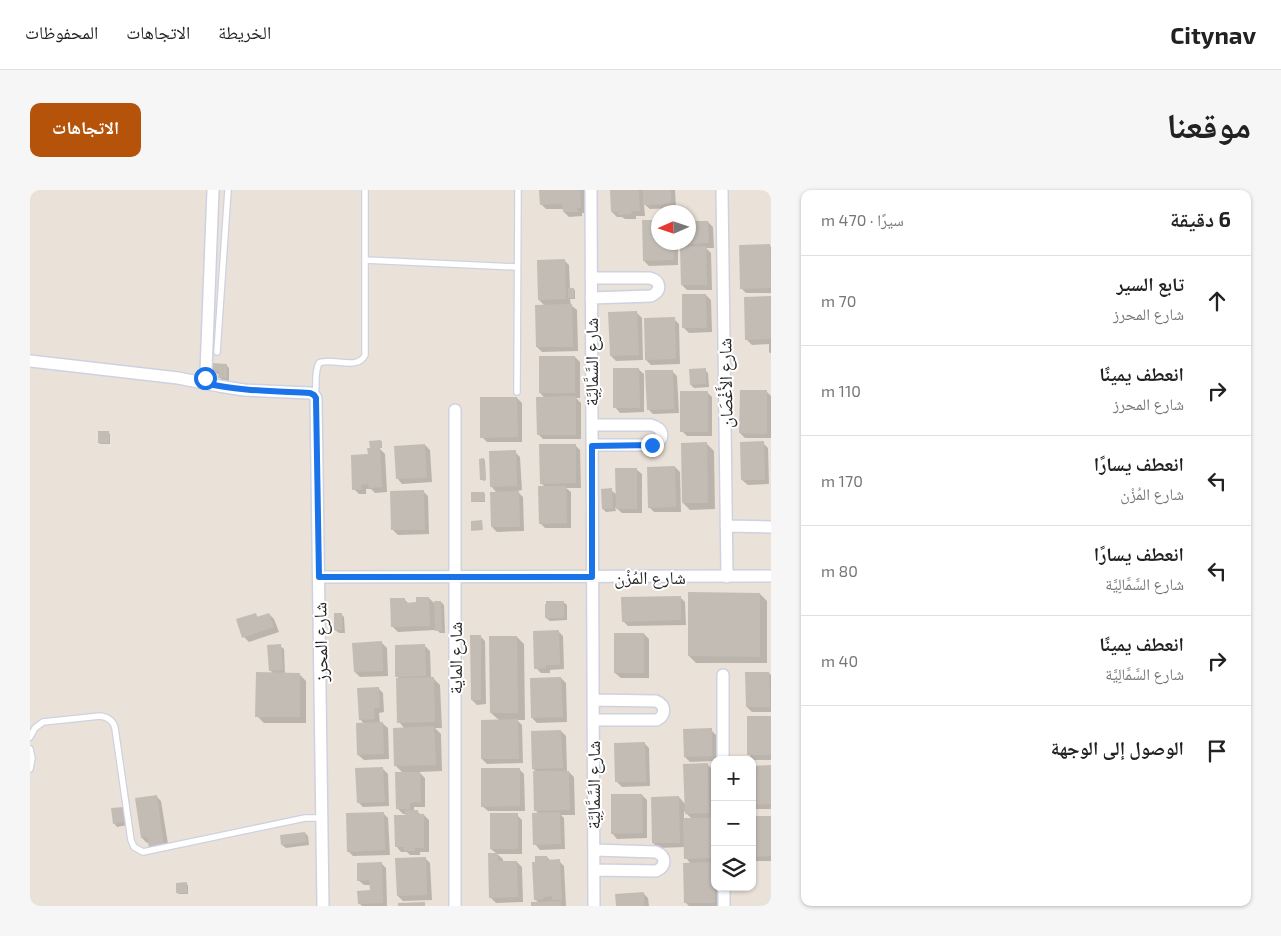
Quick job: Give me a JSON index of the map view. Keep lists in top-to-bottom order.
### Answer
{
  "streets": {
    "street": [
      "شارع السَّمَّالِيَّة",
      "شارع الأَغْصَان",
      "شارع المُزْن",
      "شارع المحرز",
      "شارع الماية"
    ]
  },
  "crossings": [
    ["شارع السَّمَّالِيَّة", "شارع المُزْن"],
    ["شارع الأَغْصَان", "شارع المُزْن"],
    ["شارع المُزْن", "شارع المحرز"],
    ["شارع المُزْن", "شارع الماية"]
  ],
  "north": "left",
  "page": {
    "header": "Citynav",
    "nav": ["الخريطة", "الاتجاهات", "المحفوظات"],
    "title": "موقعنا",
    "buttons": "الاتجاهات",
    "heading": ["6 دقيقة", "سيرًا · 470 m"],
    "list": [
      ["تابع السير", "شارع المحرز", "70 m"],
      ["انعطف يمينًا", "شارع المحرز", "110 m"],
      ["انعطف يسارًا", "شارع المُزْن", "170 m"],
      ["انعطف يسارًا", "شارع السَّمَّالِيَّة", "80 m"],
      ["انعطف يمينًا", "شارع السَّمَّالِيَّة", "40 m"],
      "الوصول إلى الوجهة"
    ],
    "map_buttons": ["+", "−"]
  }
}
